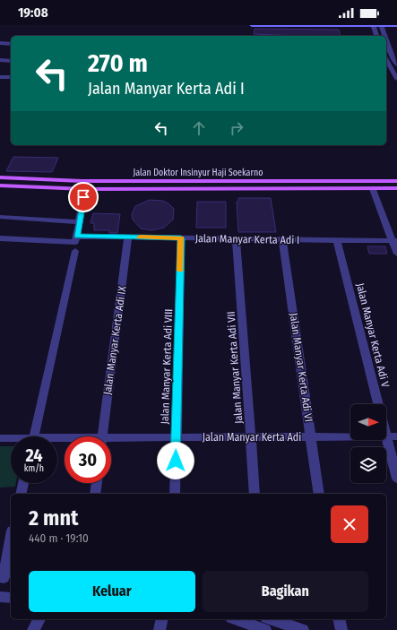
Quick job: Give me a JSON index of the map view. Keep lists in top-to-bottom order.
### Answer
{
  "streets": {
    "main road": ["Jalan Doktor Insinyur Haji Soekarno"],
    "street": [
      "Jalan Manyar Kerta Adi I",
      "Jalan Manyar Kerta Adi V",
      "Jalan Manyar Kerta Adi IX",
      "Jalan Manyar Kerta Adi VIII",
      "Jalan Manyar Kerta Adi VII",
      "Jalan Manyar Kerta Adi VI",
      "Jalan Manyar Kerta Adi"
    ]
  },
  "crossings": [
    ["Jalan Manyar Kerta Adi I", "Jalan Manyar Kerta Adi V"],
    ["Jalan Manyar Kerta Adi I", "Jalan Manyar Kerta Adi IX"],
    ["Jalan Manyar Kerta Adi I", "Jalan Manyar Kerta Adi VIII"],
    ["Jalan Manyar Kerta Adi I", "Jalan Manyar Kerta Adi VII"],
    ["Jalan Manyar Kerta Adi I", "Jalan Manyar Kerta Adi VI"],
    ["Jalan Manyar Kerta Adi V", "Jalan Manyar Kerta Adi"],
    ["Jalan Manyar Kerta Adi VIII", "Jalan Manyar Kerta Adi"],
    ["Jalan Manyar Kerta Adi VII", "Jalan Manyar Kerta Adi"],
    ["Jalan Manyar Kerta Adi VI", "Jalan Manyar Kerta Adi"]
  ],
  "north": "right",
  "page": {
    "status": "19:08",
    "turn": ["270 m", "Jalan Manyar Kerta Adi I"],
    "speed": "24 km/h",
    "limit": "30",
    "heading": ["2 mnt", "440 m · 19:10"],
    "buttons": ["Keluar", "Bagikan"]
  }
}
